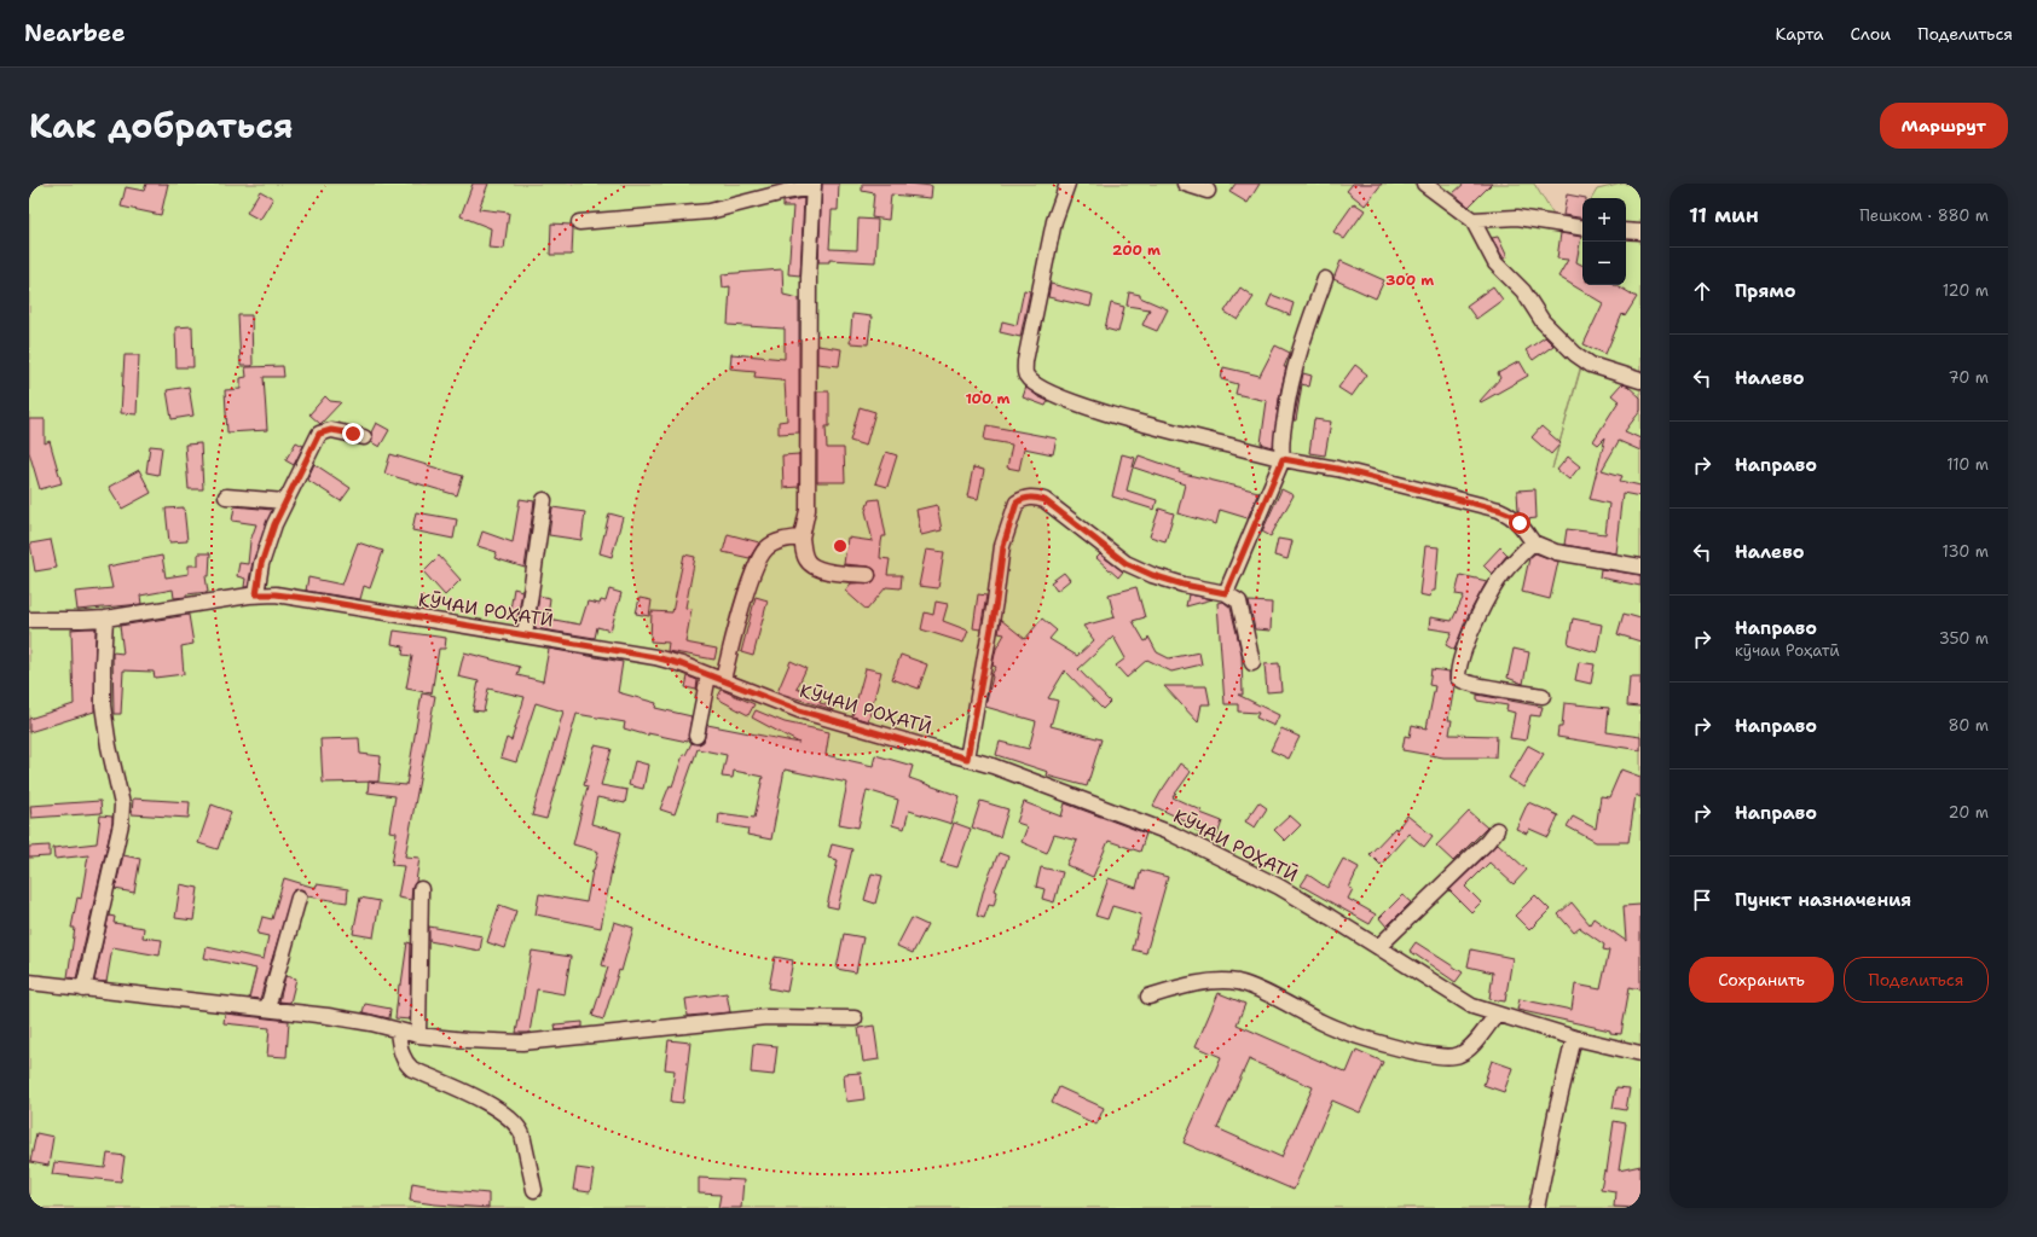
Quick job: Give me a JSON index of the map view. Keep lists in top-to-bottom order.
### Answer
{
  "streets": {
    "street": ["КӮЧАИ РОҲАТӢ"]
  },
  "page": {
    "header": "Nearbee",
    "nav": ["Карта", "Слои", "Поделиться"],
    "title": "Как добраться",
    "buttons": [
      "Маршрут",
      ["Сохранить", "Поделиться"]
    ],
    "heading": ["11 мин", "Пешком · 880 m"],
    "map_buttons": ["+", "−"],
    "list": [
      ["Прямо", "120 m"],
      ["Налево", "70 m"],
      ["Направо", "110 m"],
      ["Налево", "130 m"],
      ["Направо", "кӯчаи Роҳатӣ", "350 m"],
      ["Направо", "80 m"],
      ["Направо", "20 m"],
      "Пункт назначения"
    ]
  },
  "rings": ["200 m", "300 m", "100 m"]
}
